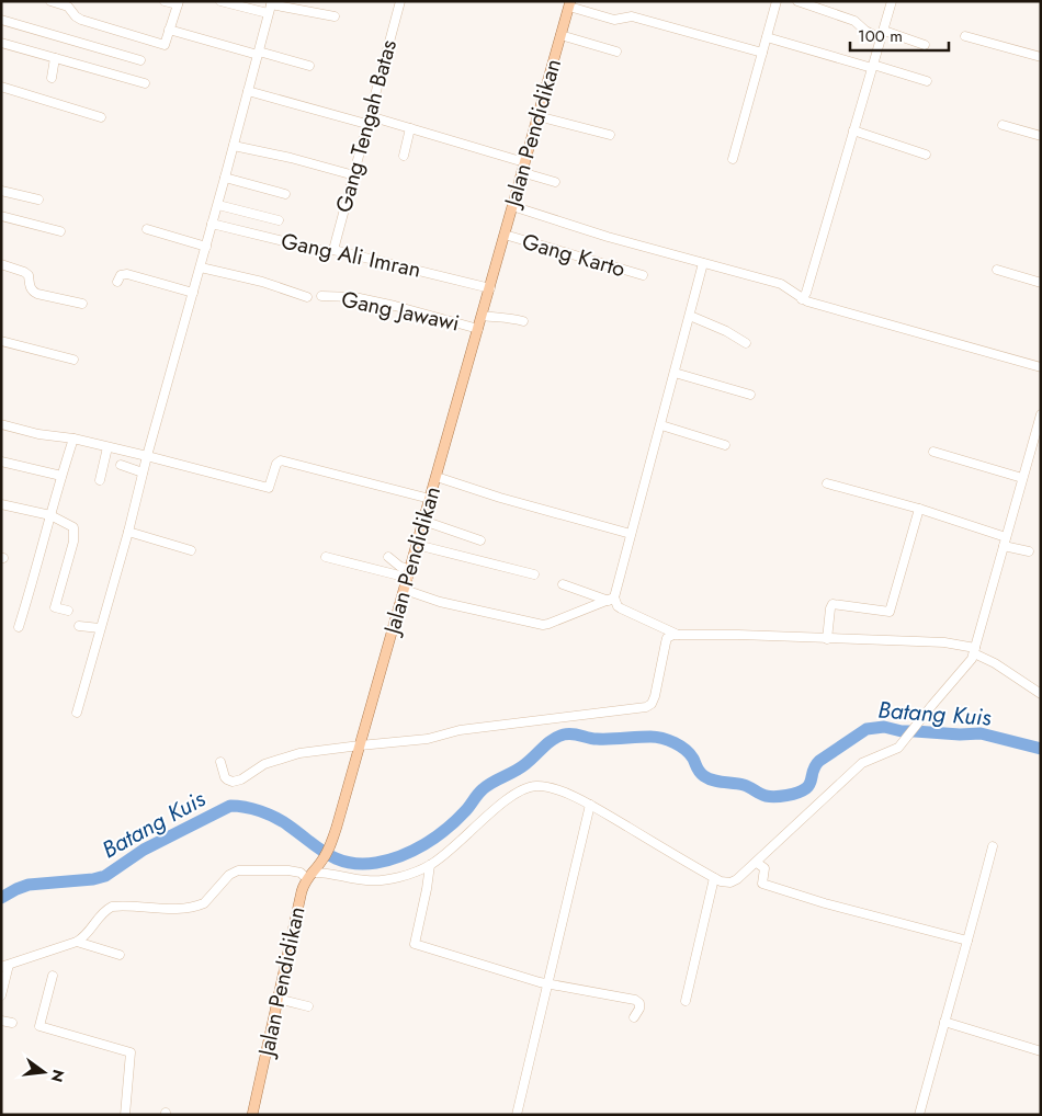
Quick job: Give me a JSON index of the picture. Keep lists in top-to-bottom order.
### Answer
{
  "streets": {
    "main road": ["Jalan Pendidikan"],
    "street": [
      "Gang Tengah Batas",
      "Gang Ali Imran",
      "Gang Karto",
      "Gang Jawawi"
    ]
  },
  "crossings": [
    ["Gang Tengah Batas", "Gang Ali Imran"],
    ["Jalan Pendidikan", "Gang Ali Imran"],
    ["Jalan Pendidikan", "Gang Karto"],
    ["Jalan Pendidikan", "Gang Jawawi"]
  ],
  "water": ["Batang Kuis"],
  "scale_bar": "100 m",
  "north": "right"
}
